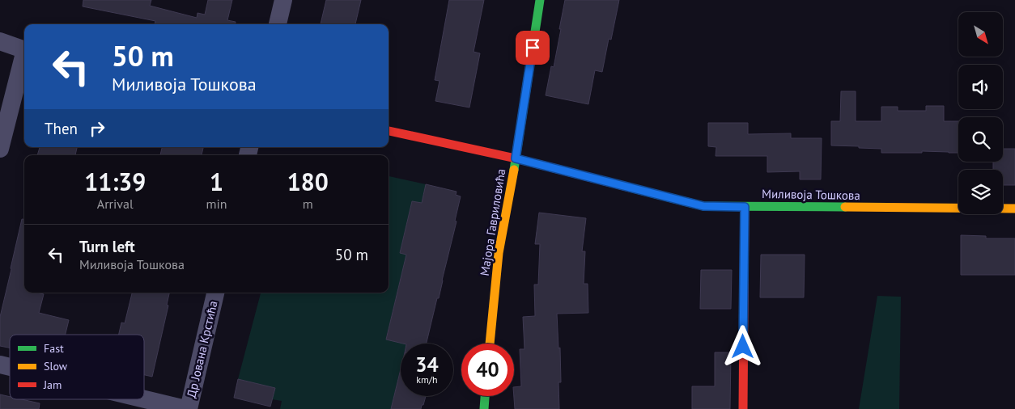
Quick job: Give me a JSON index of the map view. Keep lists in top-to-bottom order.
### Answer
{
  "streets": {
    "street": ["Миливоја Тошкова", "Мајора Гавриловића", "Др Јована Крстића"]
  },
  "crossings": [
    ["Миливоја Тошкова", "Мајора Гавриловића"]
  ],
  "legend": ["Fast", "Slow", "Jam"],
  "north": "bottom right",
  "page": {
    "turn": ["50 m", "Миливоја Тошкова"],
    "then": "Then",
    "eta": [
      "11:39",
      "Arrival",
      "1",
      "min",
      "180",
      "m"
    ],
    "list": [
      {
        "name": "Turn left",
        "note": "Миливоја Тошкова",
        "value": "50 m"
      }
    ],
    "speed": "34 km/h",
    "limit": "40"
  }
}
